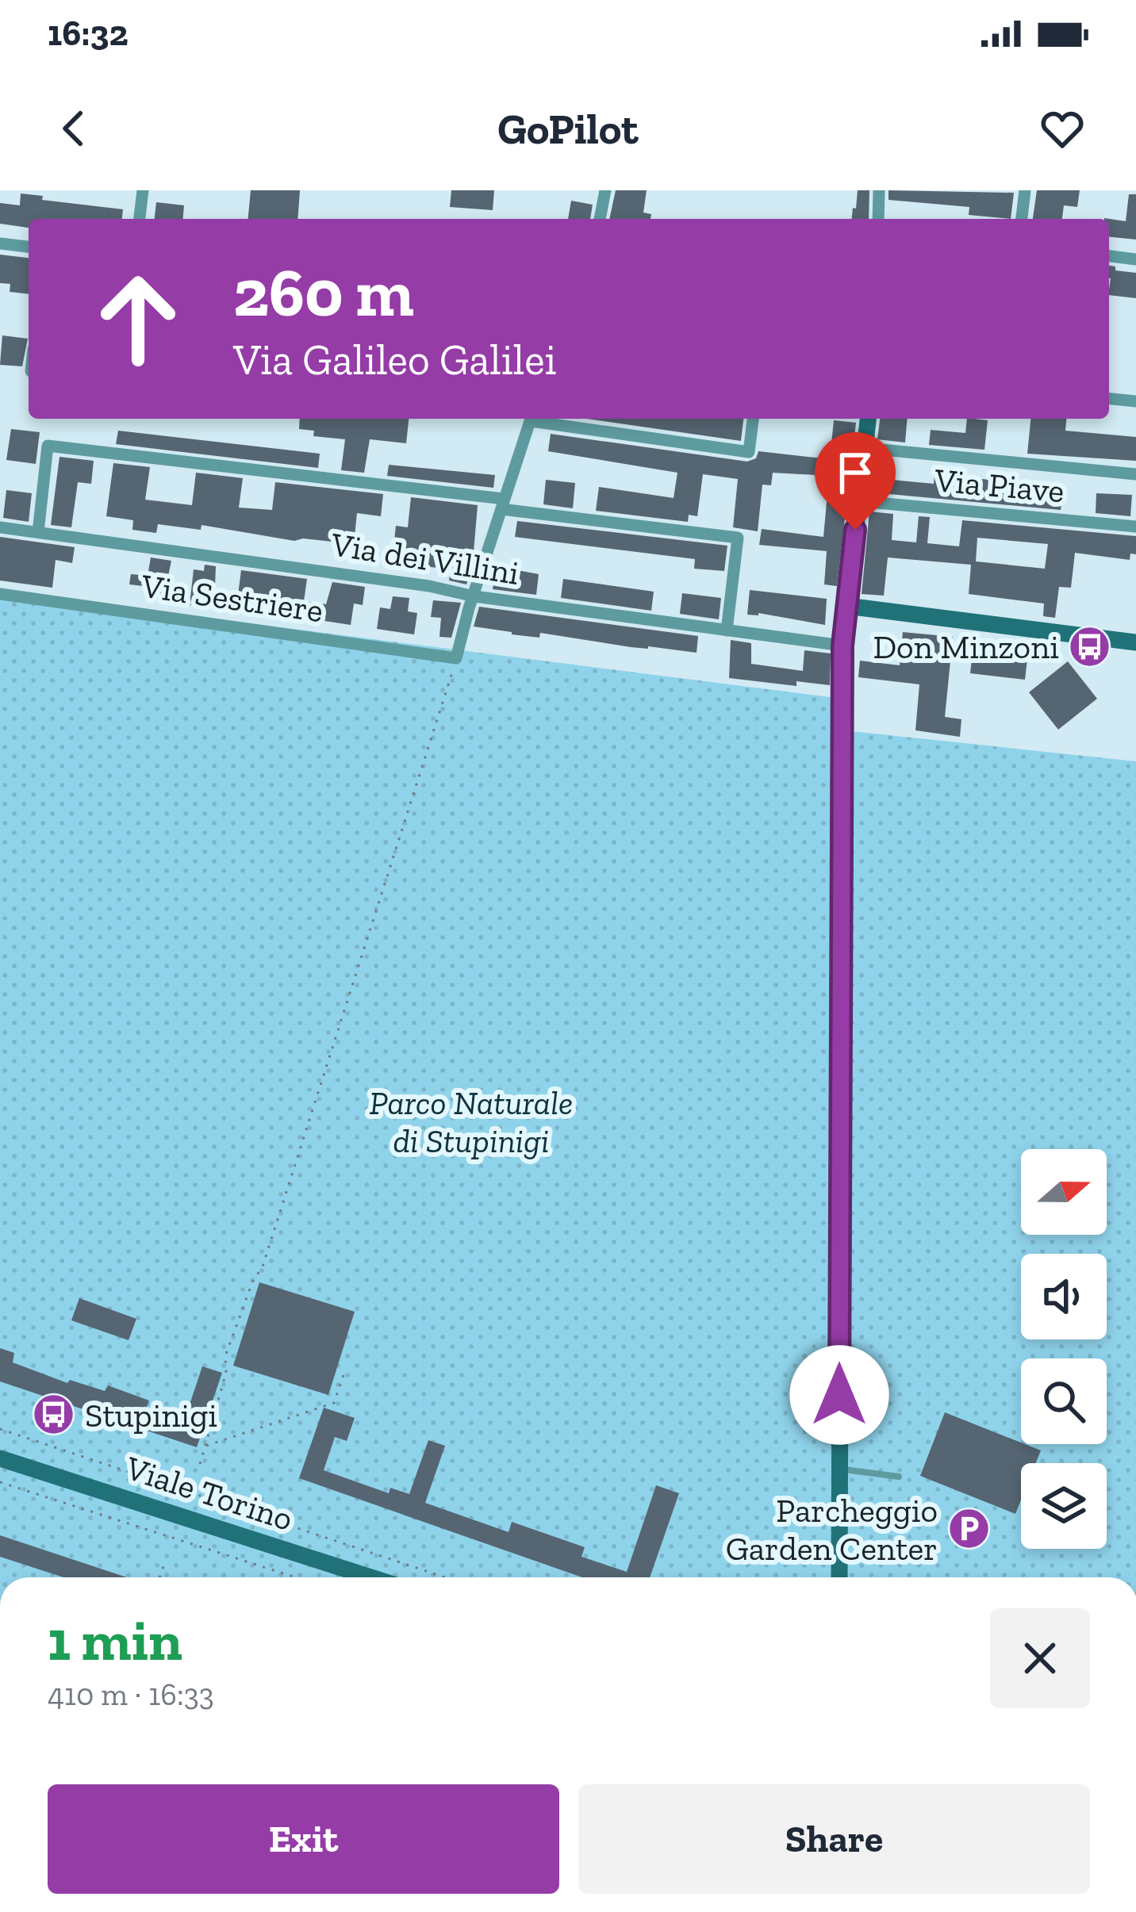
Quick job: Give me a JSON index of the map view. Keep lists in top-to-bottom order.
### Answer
{
  "streets": {
    "street": [
      "Via Piave",
      "Via dei Villini",
      "Via Sestriere",
      "Viale Torino"
    ]
  },
  "parks": ["Parco Naturale di Stupinigi"],
  "places": {
    "bus stop": ["Don Minzoni", "Stupinigi"],
    "parking": ["Parcheggio Garden Center"]
  },
  "north": "right",
  "page": {
    "status": "16:32",
    "header": "GoPilot",
    "turn": ["260 m", "Via Galileo Galilei"],
    "heading": ["1 min", "410 m · 16:33"],
    "buttons": ["Exit", "Share"]
  }
}
